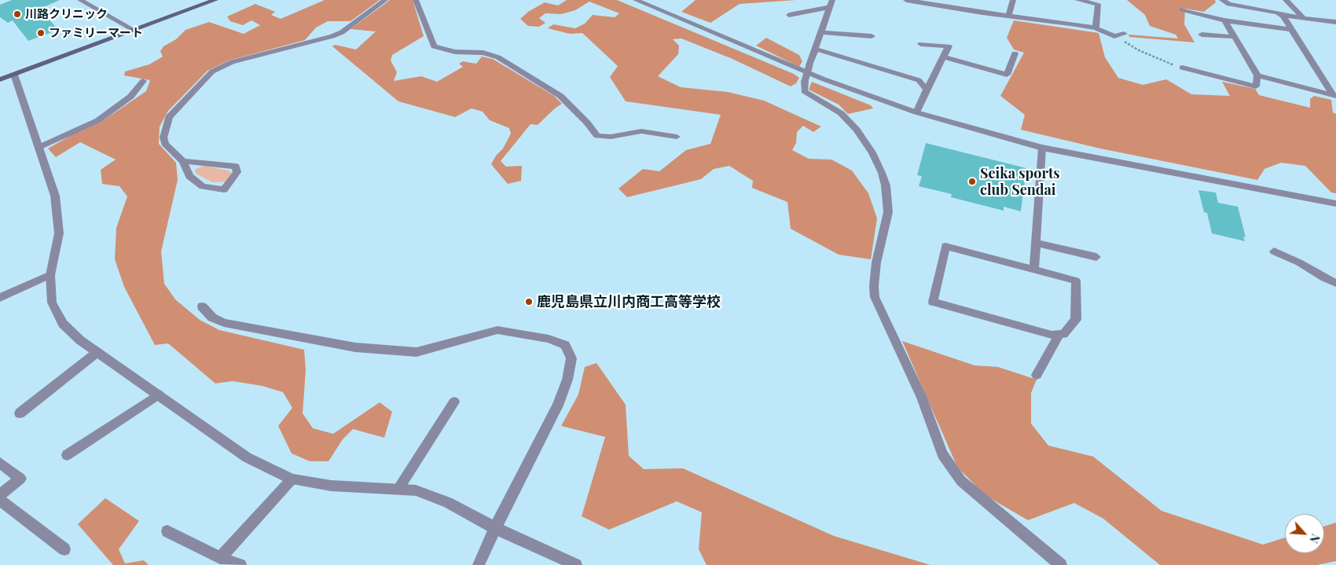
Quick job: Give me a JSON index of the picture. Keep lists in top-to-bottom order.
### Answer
{
  "places": [
    "川路クリニック",
    "ファミリーマート",
    "Seika sports club Sendai",
    "鹿児島県立川内商工高等学校"
  ],
  "north": "bottom right"
}
